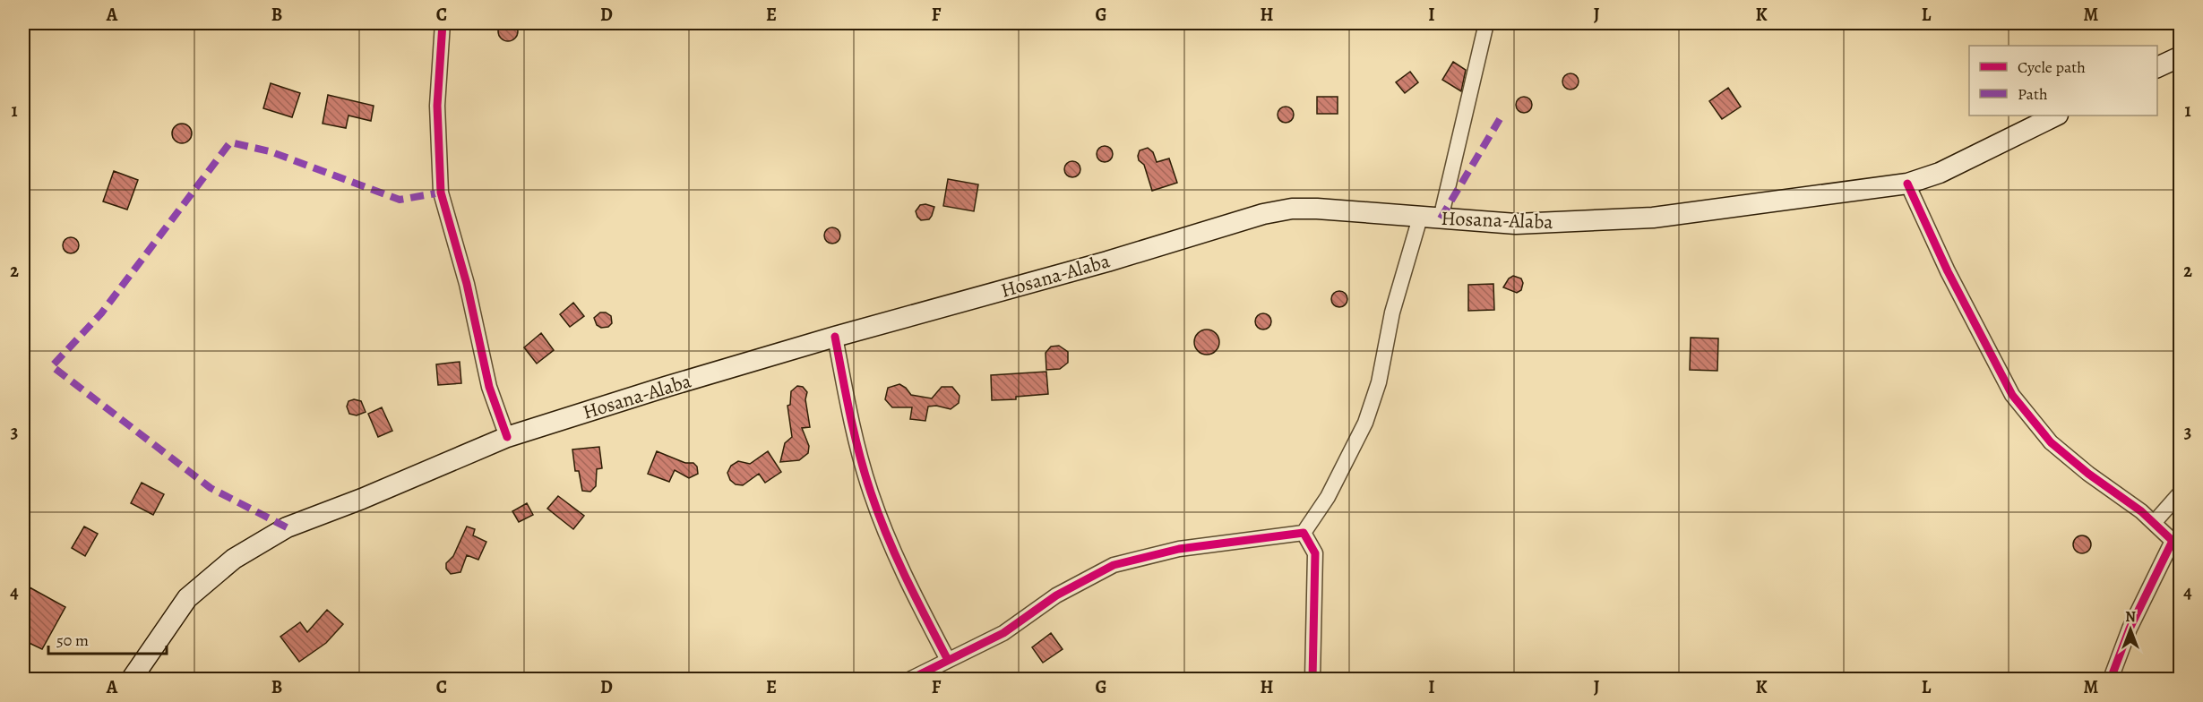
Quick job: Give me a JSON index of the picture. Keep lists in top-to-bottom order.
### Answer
{
  "streets": {
    "main road": ["Hosana-Alaba"]
  },
  "legend": ["Cycle path", "Path"],
  "scale_bar": "50 m",
  "north": "top",
  "grid": {
    "columns": [
      "A",
      "B",
      "C",
      "D",
      "E",
      "F",
      "G",
      "H",
      "I",
      "J",
      "K",
      "L",
      "M"
    ],
    "rows": [
      "1",
      "2",
      "3",
      "4"
    ]
  }
}
